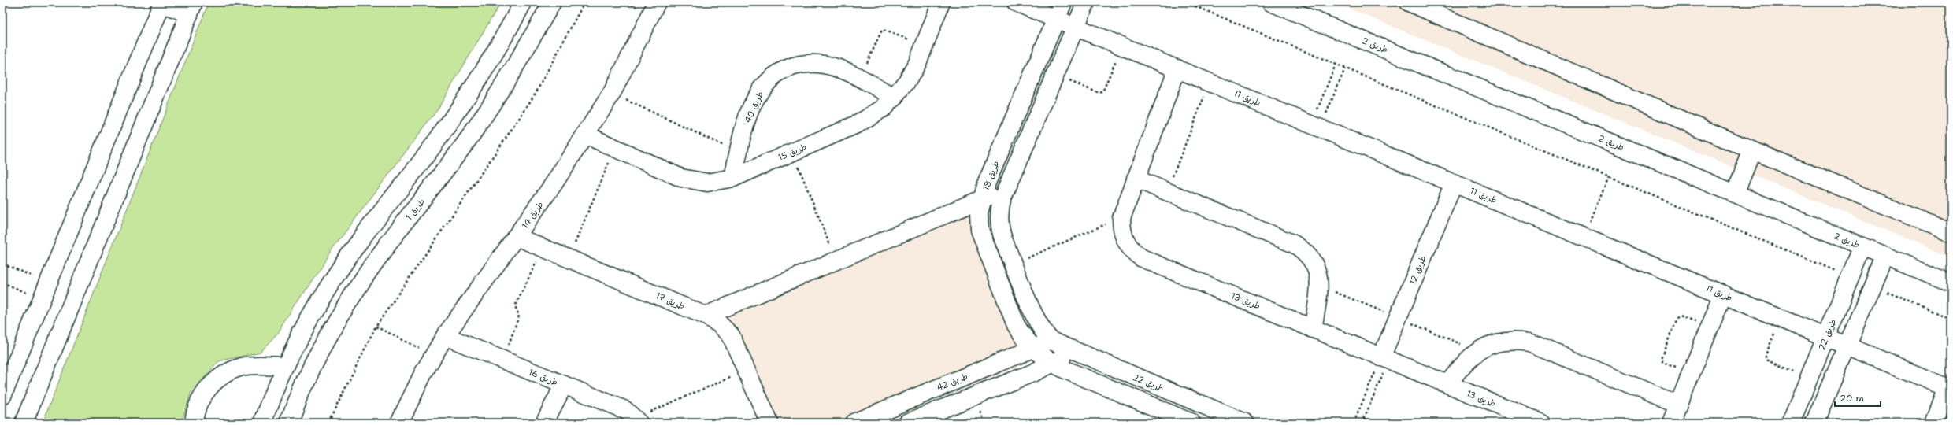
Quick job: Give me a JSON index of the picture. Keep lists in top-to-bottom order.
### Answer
{
  "streets": {
    "street": [
      "طريق 2",
      "طريق 11",
      "طريق 40",
      "طريق 15",
      "طريق 18",
      "طريق 1",
      "طريق 14",
      "طريق 12",
      "طريق 17",
      "طريق 13",
      "طريق 22",
      "طريق 16",
      "طريق 42"
    ]
  },
  "crossings": [
    ["طريق 2", "طريق 22"],
    ["طريق 11", "طريق 18"],
    ["طريق 11", "طريق 12"],
    ["طريق 11", "طريق 13"],
    ["طريق 11", "طريق 22"],
    ["طريق 40", "طريق 15"],
    ["طريق 15", "طريق 14"],
    ["طريق 18", "طريق 42"],
    ["طريق 14", "طريق 17"],
    ["طريق 14", "طريق 16"],
    ["طريق 12", "طريق 13"],
    ["طريق 22", "طريق 42"]
  ],
  "scale_bar": "20 m"
}
